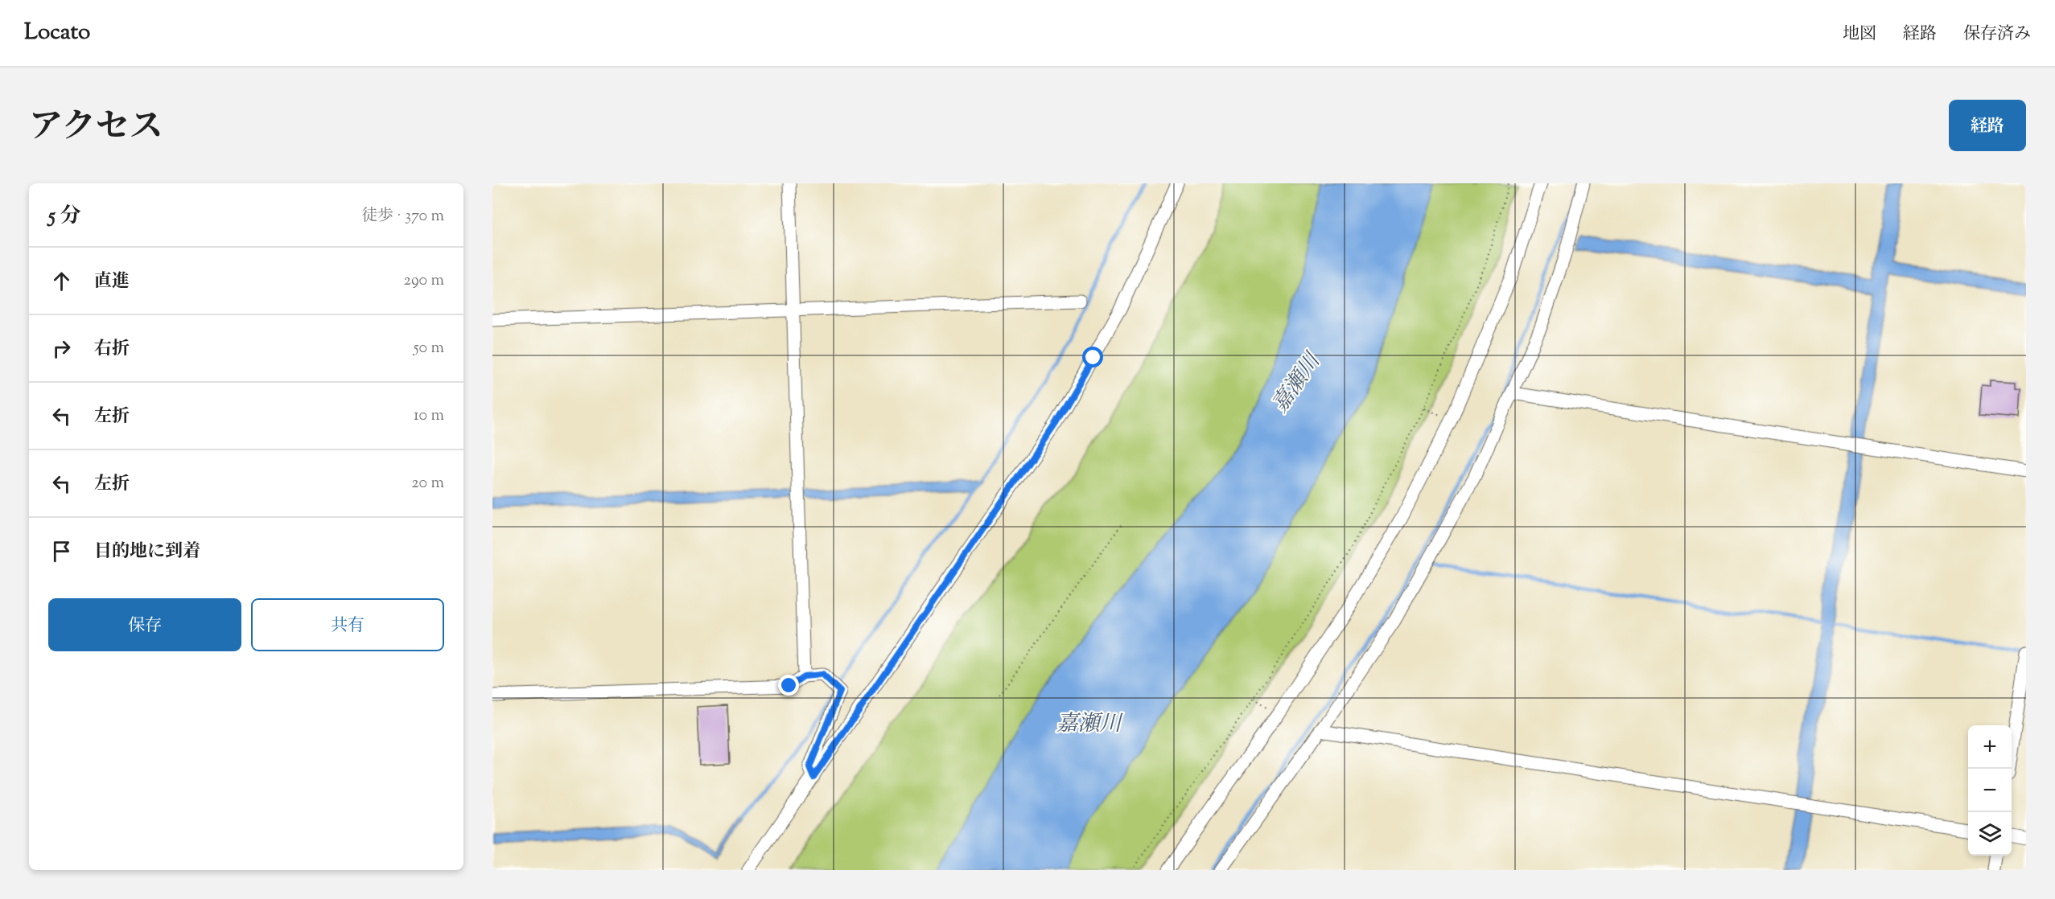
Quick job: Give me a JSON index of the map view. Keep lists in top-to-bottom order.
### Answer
{
  "water": ["嘉瀬川"],
  "page": {
    "header": "Locato",
    "nav": ["地図", "経路", "保存済み"],
    "title": "アクセス",
    "buttons": [
      "経路",
      ["保存", "共有"]
    ],
    "heading": ["5 分", "徒歩 · 370 m"],
    "list": [
      ["直進", "290 m"],
      ["右折", "50 m"],
      ["左折", "10 m"],
      ["左折", "20 m"],
      "目的地に到着"
    ],
    "map_buttons": ["+", "−"]
  }
}
